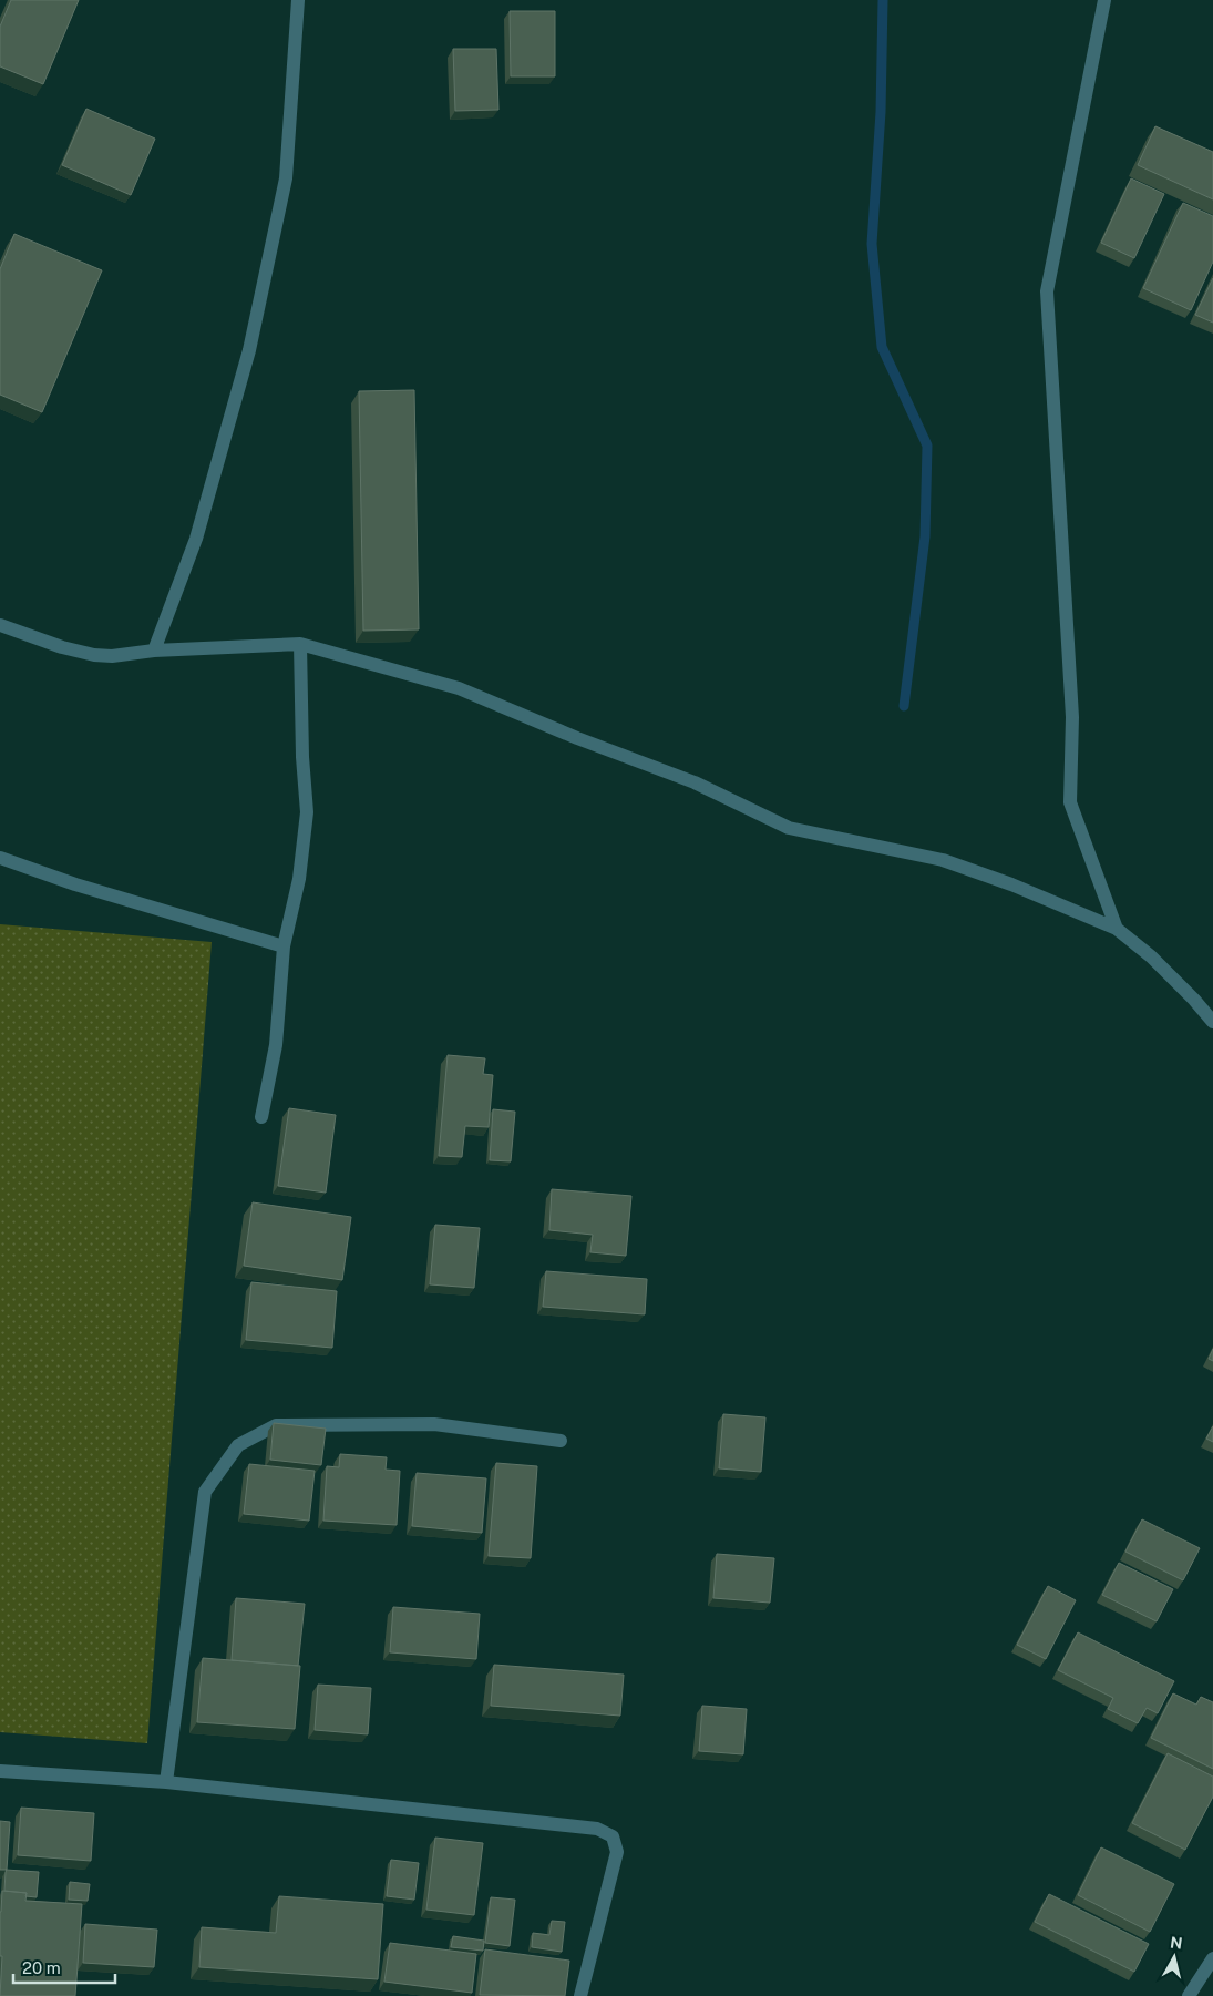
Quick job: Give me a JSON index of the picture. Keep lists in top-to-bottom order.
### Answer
{
  "scale_bar": "20 m",
  "north": "top"
}
